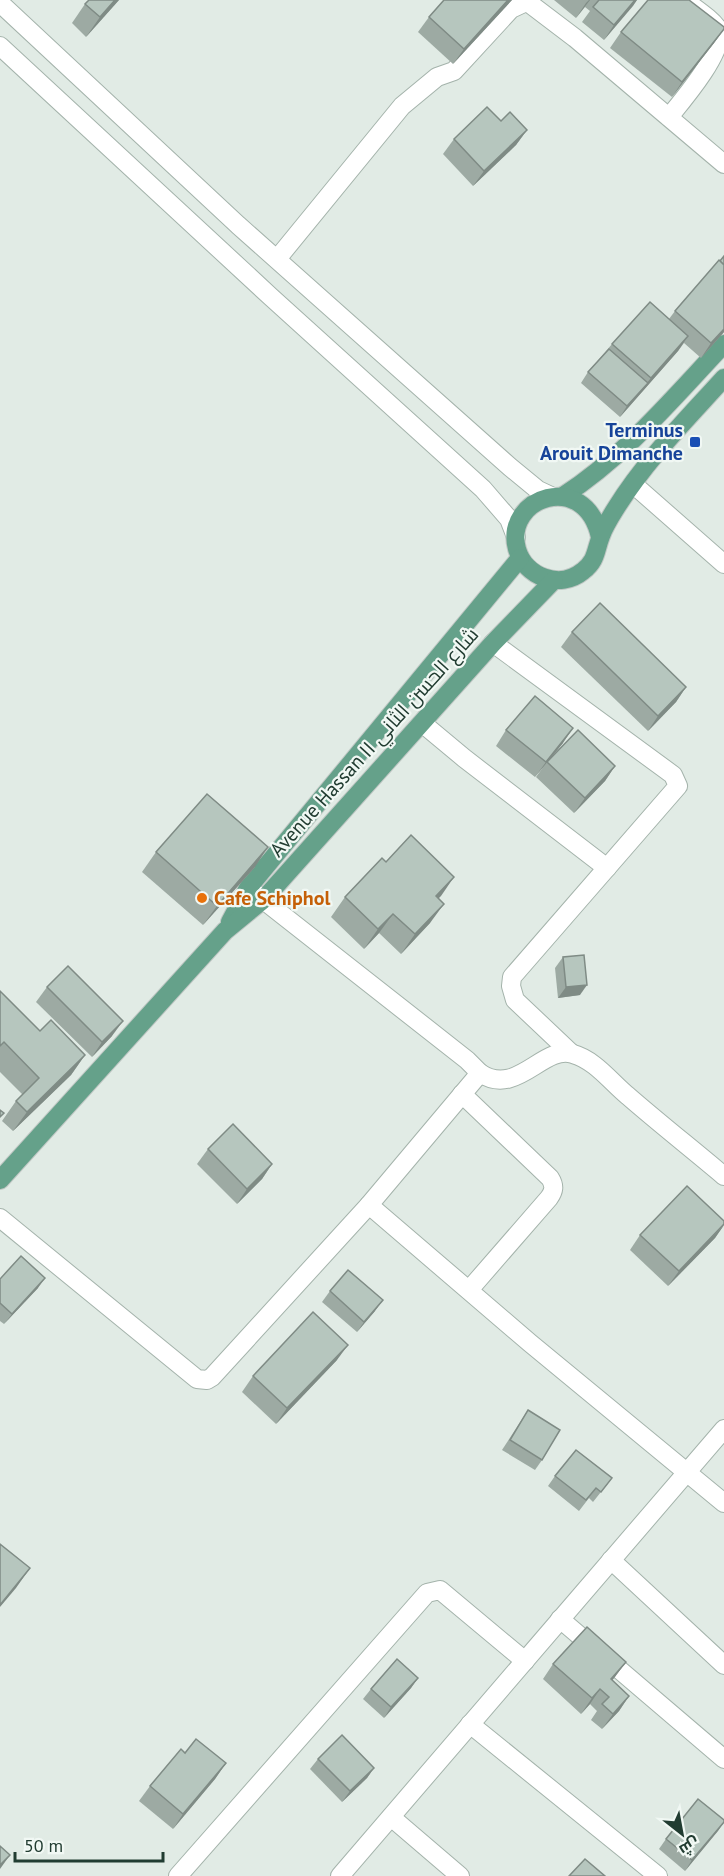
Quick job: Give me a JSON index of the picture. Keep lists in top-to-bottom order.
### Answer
{
  "streets": {
    "main road": ["Avenue Hassan II شارع الحسن الثاني"]
  },
  "places": {
    "transit": ["Terminus Arouit Dimanche"],
    "other": ["Cafe Schiphol"]
  },
  "scale_bar": "50 m",
  "north": "bottom right"
}
